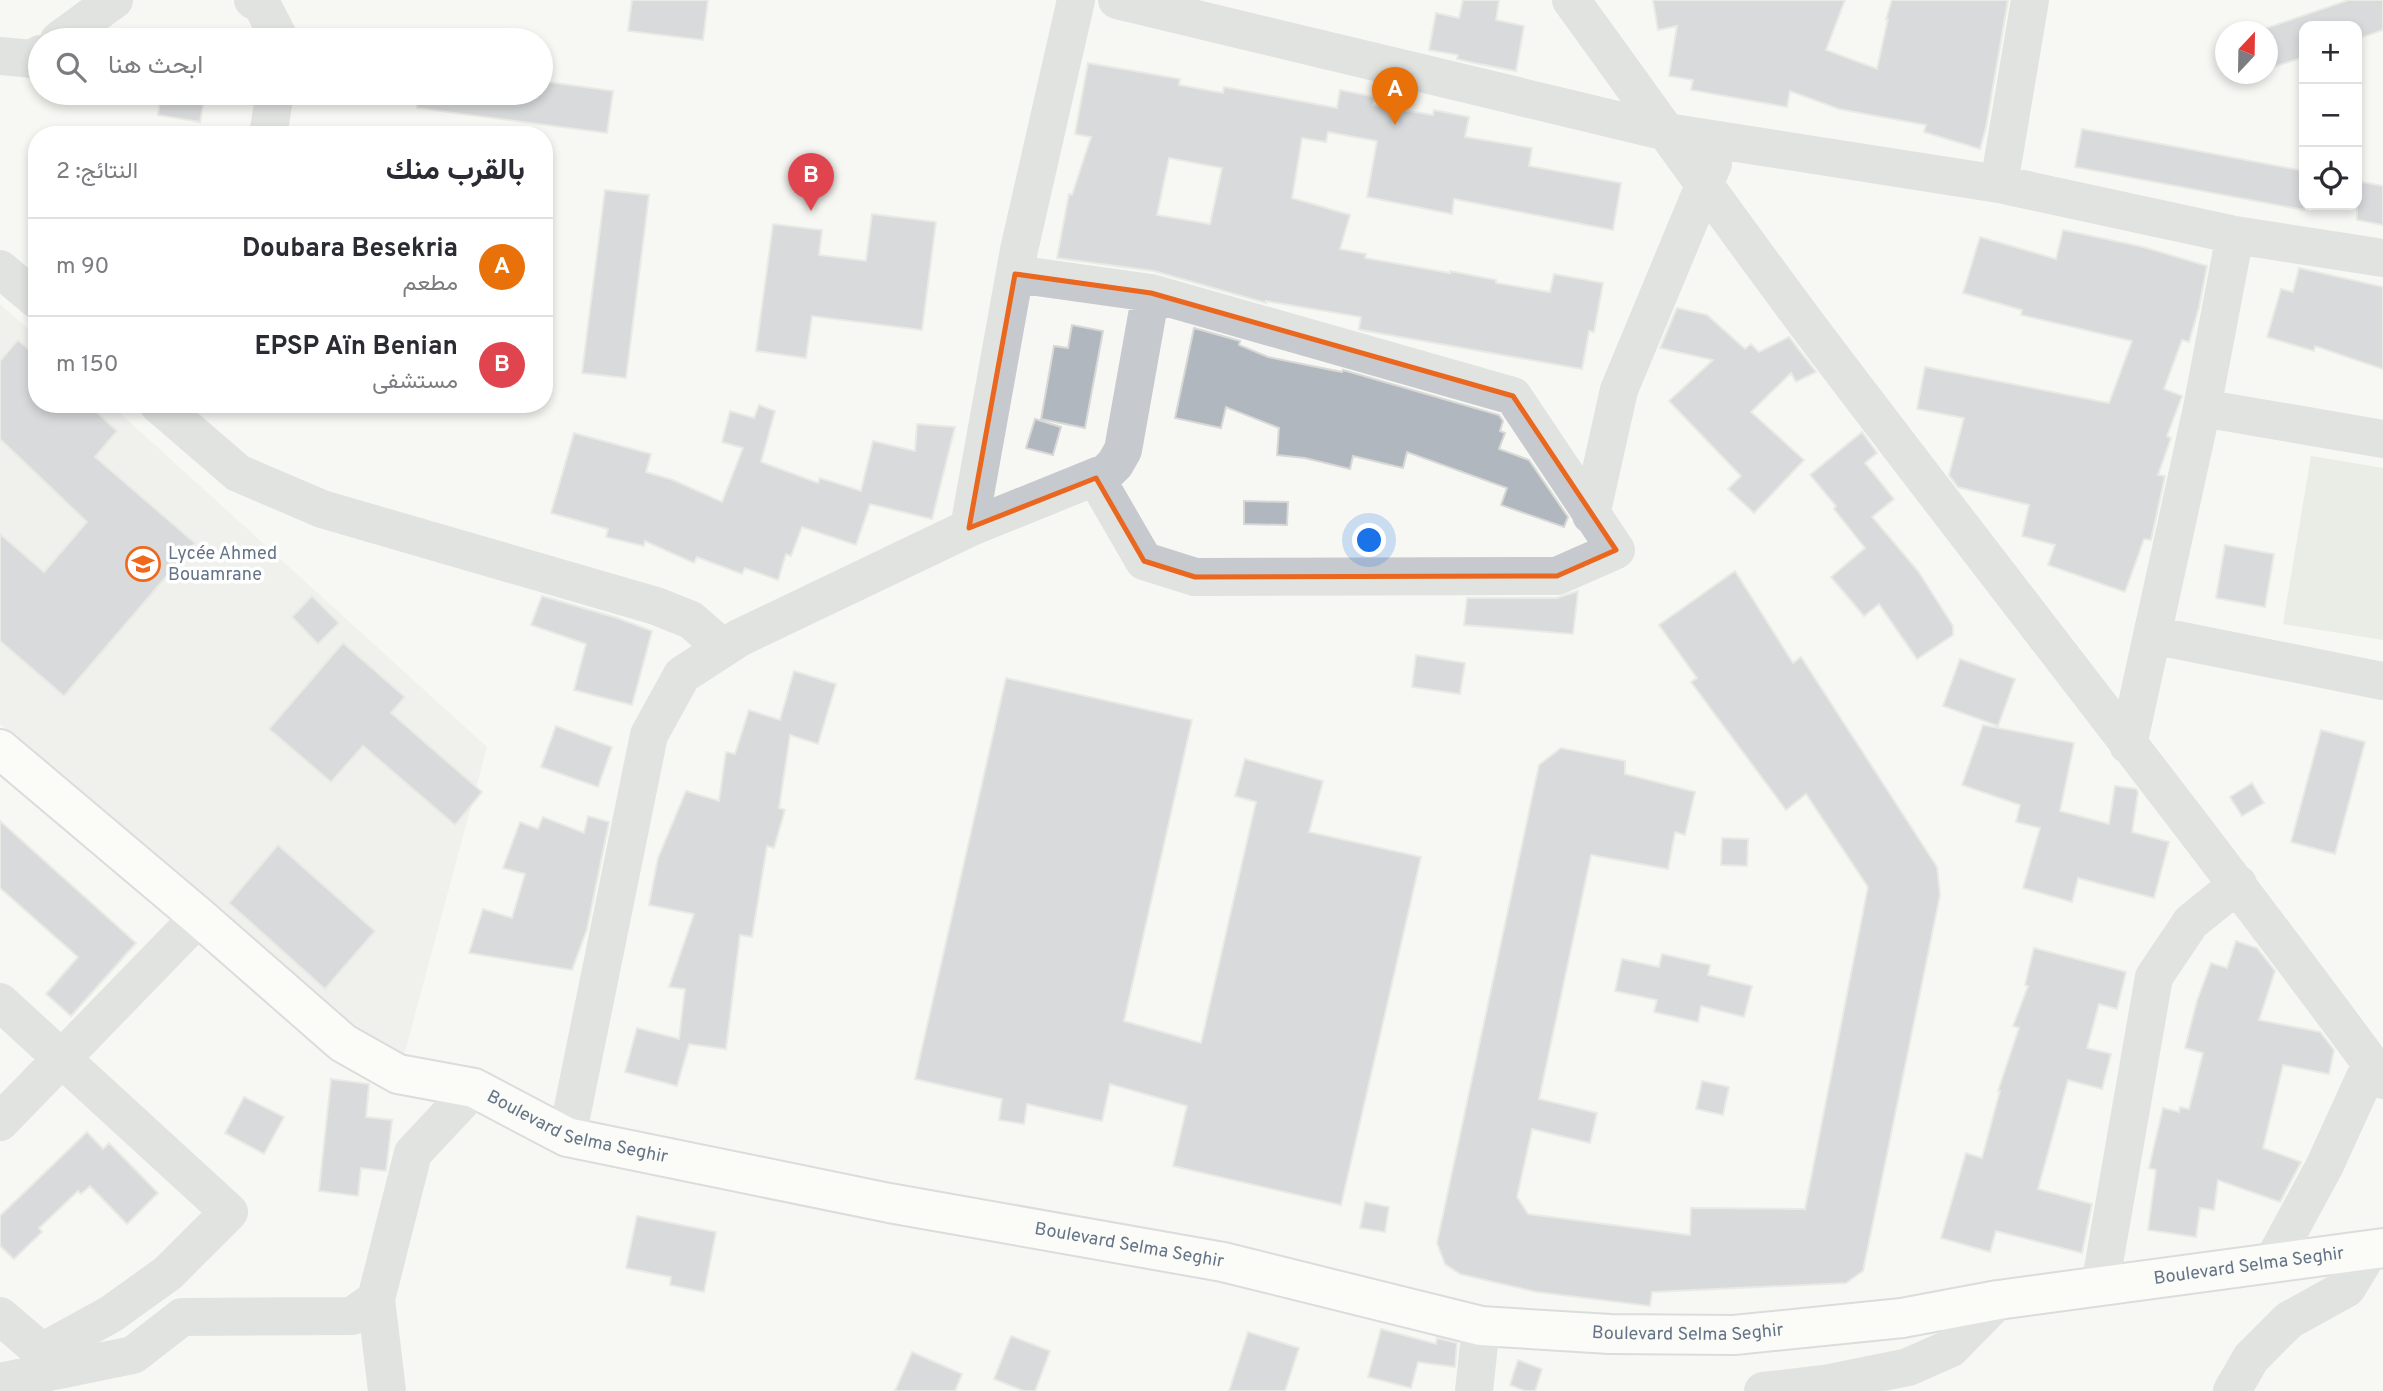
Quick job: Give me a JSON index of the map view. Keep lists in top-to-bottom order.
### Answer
{
  "streets": {
    "main road": ["Boulevard Selma Seghir"]
  },
  "places": {
    "school or university": ["Lycée Ahmed Bouamrane"]
  },
  "north": "top",
  "page": {
    "map_buttons": ["+", "−"],
    "search": "ابحث هنا",
    "pins": ["A", "B"],
    "heading": ["بالقرب منك", "النتائج: 2"],
    "list": [
      {
        "mark": "A",
        "name": "Doubara Besekria",
        "note": "مطعم",
        "value": "90 m"
      },
      {
        "mark": "B",
        "name": "EPSP Aïn Benian",
        "note": "مستشفى",
        "value": "150 m"
      }
    ]
  }
}
